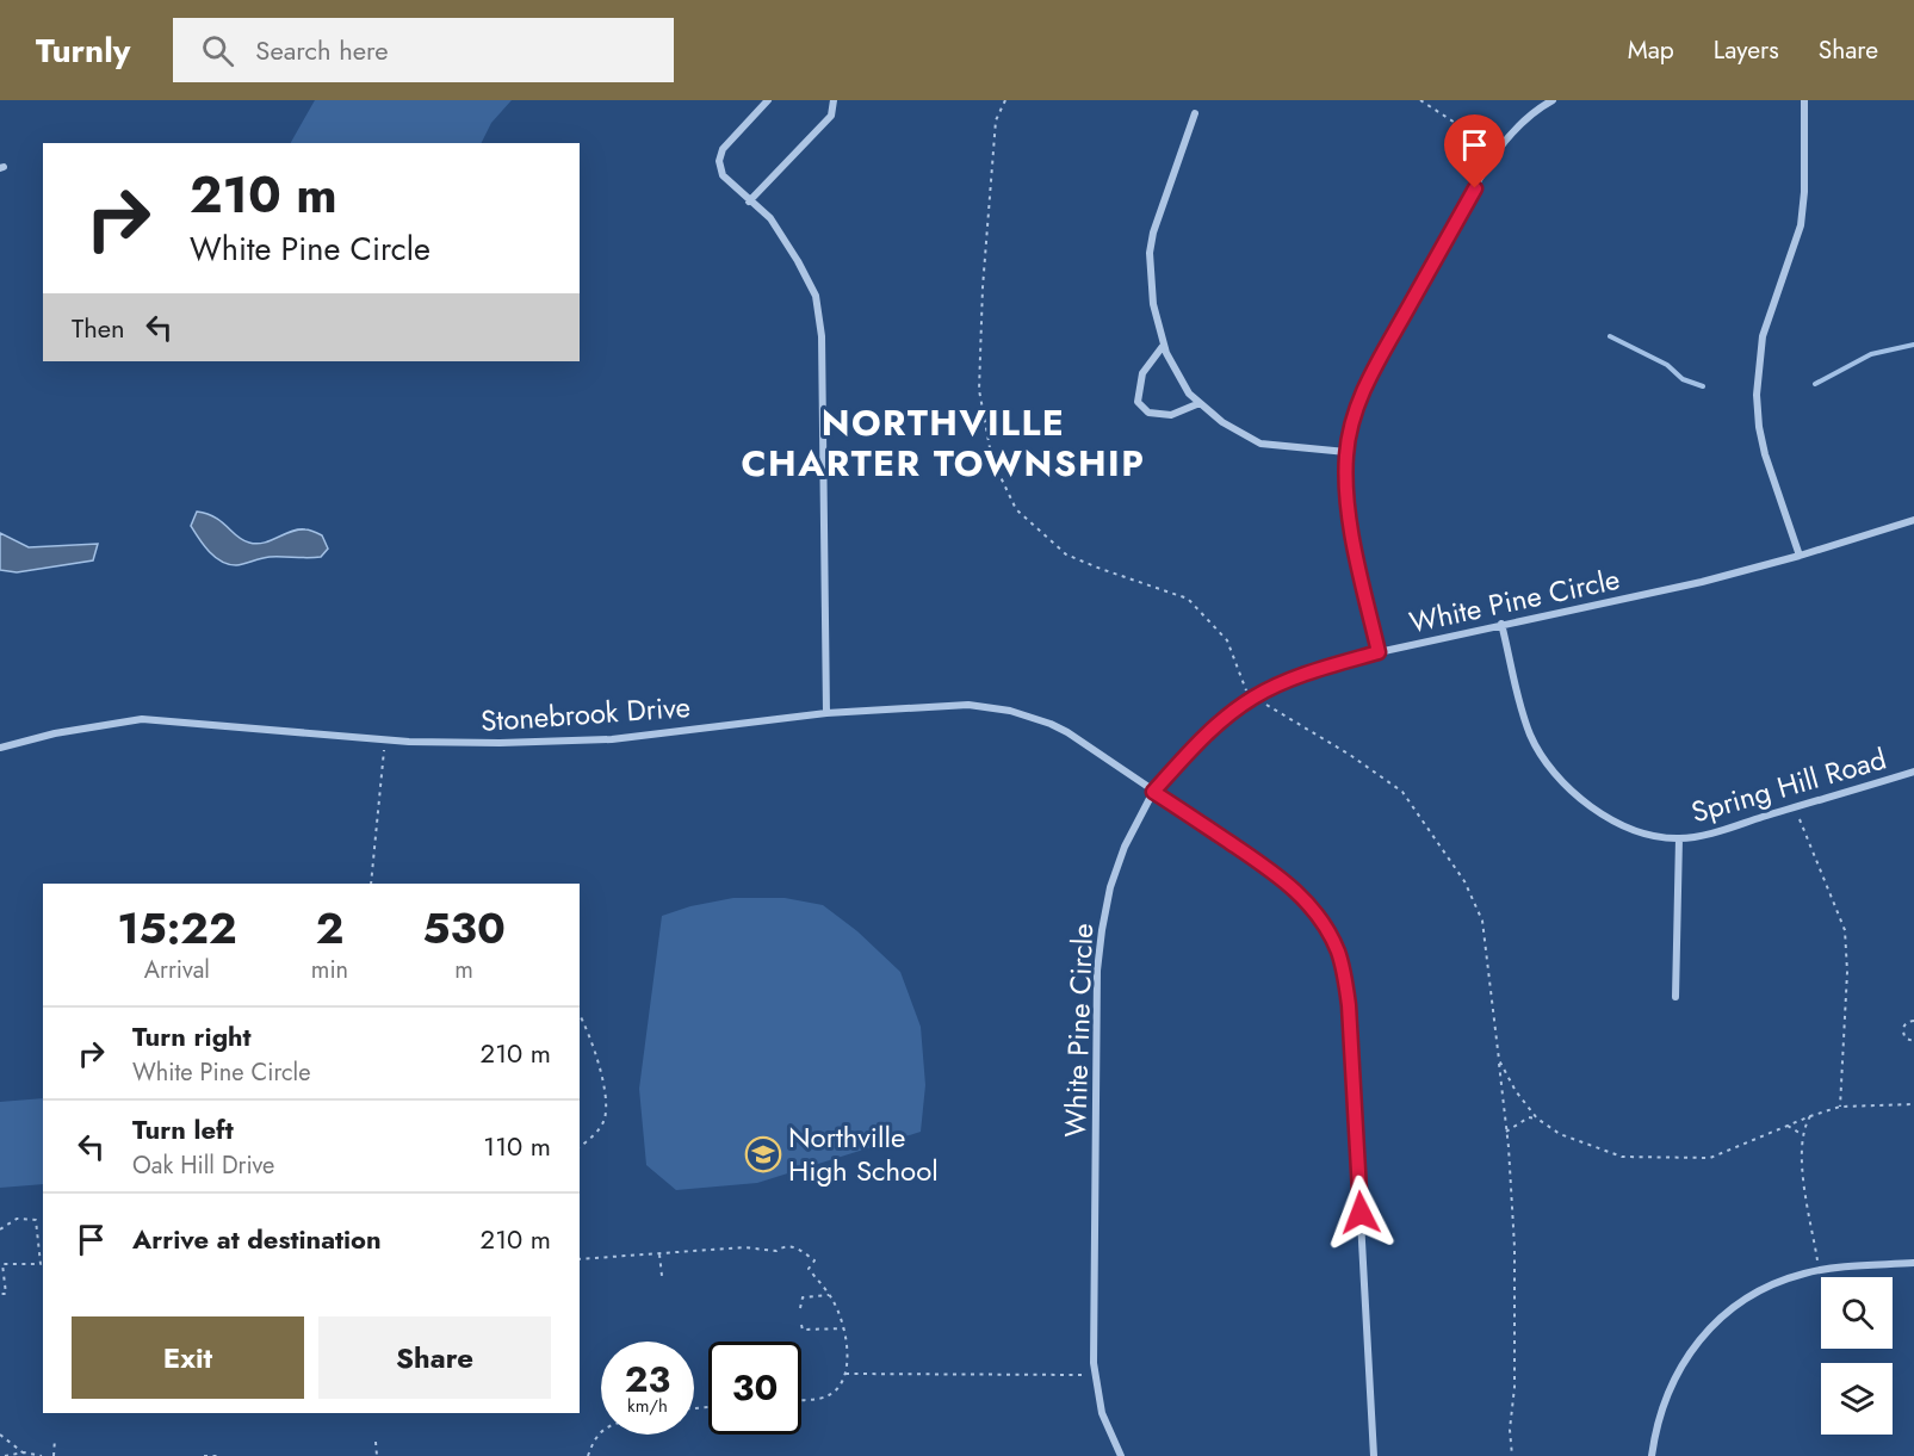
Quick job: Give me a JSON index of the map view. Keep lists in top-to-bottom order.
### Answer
{
  "streets": {
    "street": ["White Pine Circle", "Stonebrook Drive", "Spring Hill Road"]
  },
  "crossings": [
    ["White Pine Circle", "Stonebrook Drive"],
    ["White Pine Circle", "Spring Hill Road"]
  ],
  "districts": ["NORTHVILLE CHARTER TOWNSHIP"],
  "places": {
    "school or university": ["Northville High School"]
  },
  "page": {
    "header": "Turnly",
    "search": "Search here",
    "nav": ["Map", "Layers", "Share"],
    "turn": ["210 m", "White Pine Circle"],
    "then": "Then",
    "eta": [
      "15:22",
      "Arrival",
      "2",
      "min",
      "530",
      "m"
    ],
    "list": [
      {
        "name": "Turn right",
        "note": "White Pine Circle",
        "value": "210 m"
      },
      {
        "name": "Turn left",
        "note": "Oak Hill Drive",
        "value": "110 m"
      },
      {
        "name": "Arrive at destination",
        "value": "210 m"
      }
    ],
    "buttons": ["Exit", "Share"],
    "speed": "23 km/h",
    "limit": "30"
  }
}
